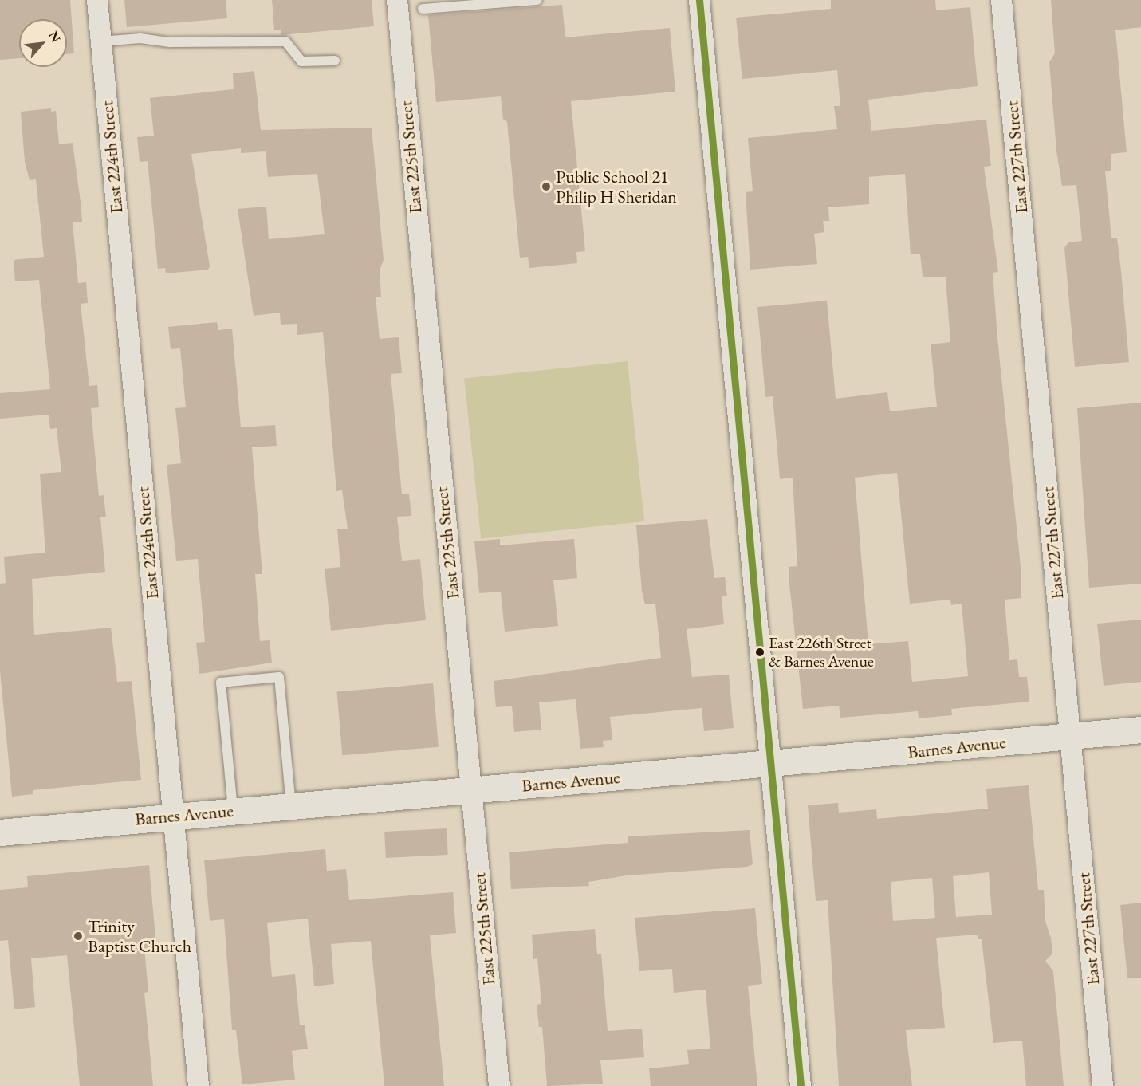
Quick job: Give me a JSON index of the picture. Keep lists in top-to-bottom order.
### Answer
{
  "streets": {
    "street": [
      "East 224th Street",
      "East 225th Street",
      "East 227th Street",
      "Barnes Avenue"
    ]
  },
  "crossings": [
    ["East 224th Street", "Barnes Avenue"],
    ["East 225th Street", "Barnes Avenue"],
    ["East 227th Street", "Barnes Avenue"]
  ],
  "places": ["Public School 21 Philip H Sheridan", "East 226th Street & Barnes Avenue", "Trinity Baptist Church"],
  "north": "top right"
}
